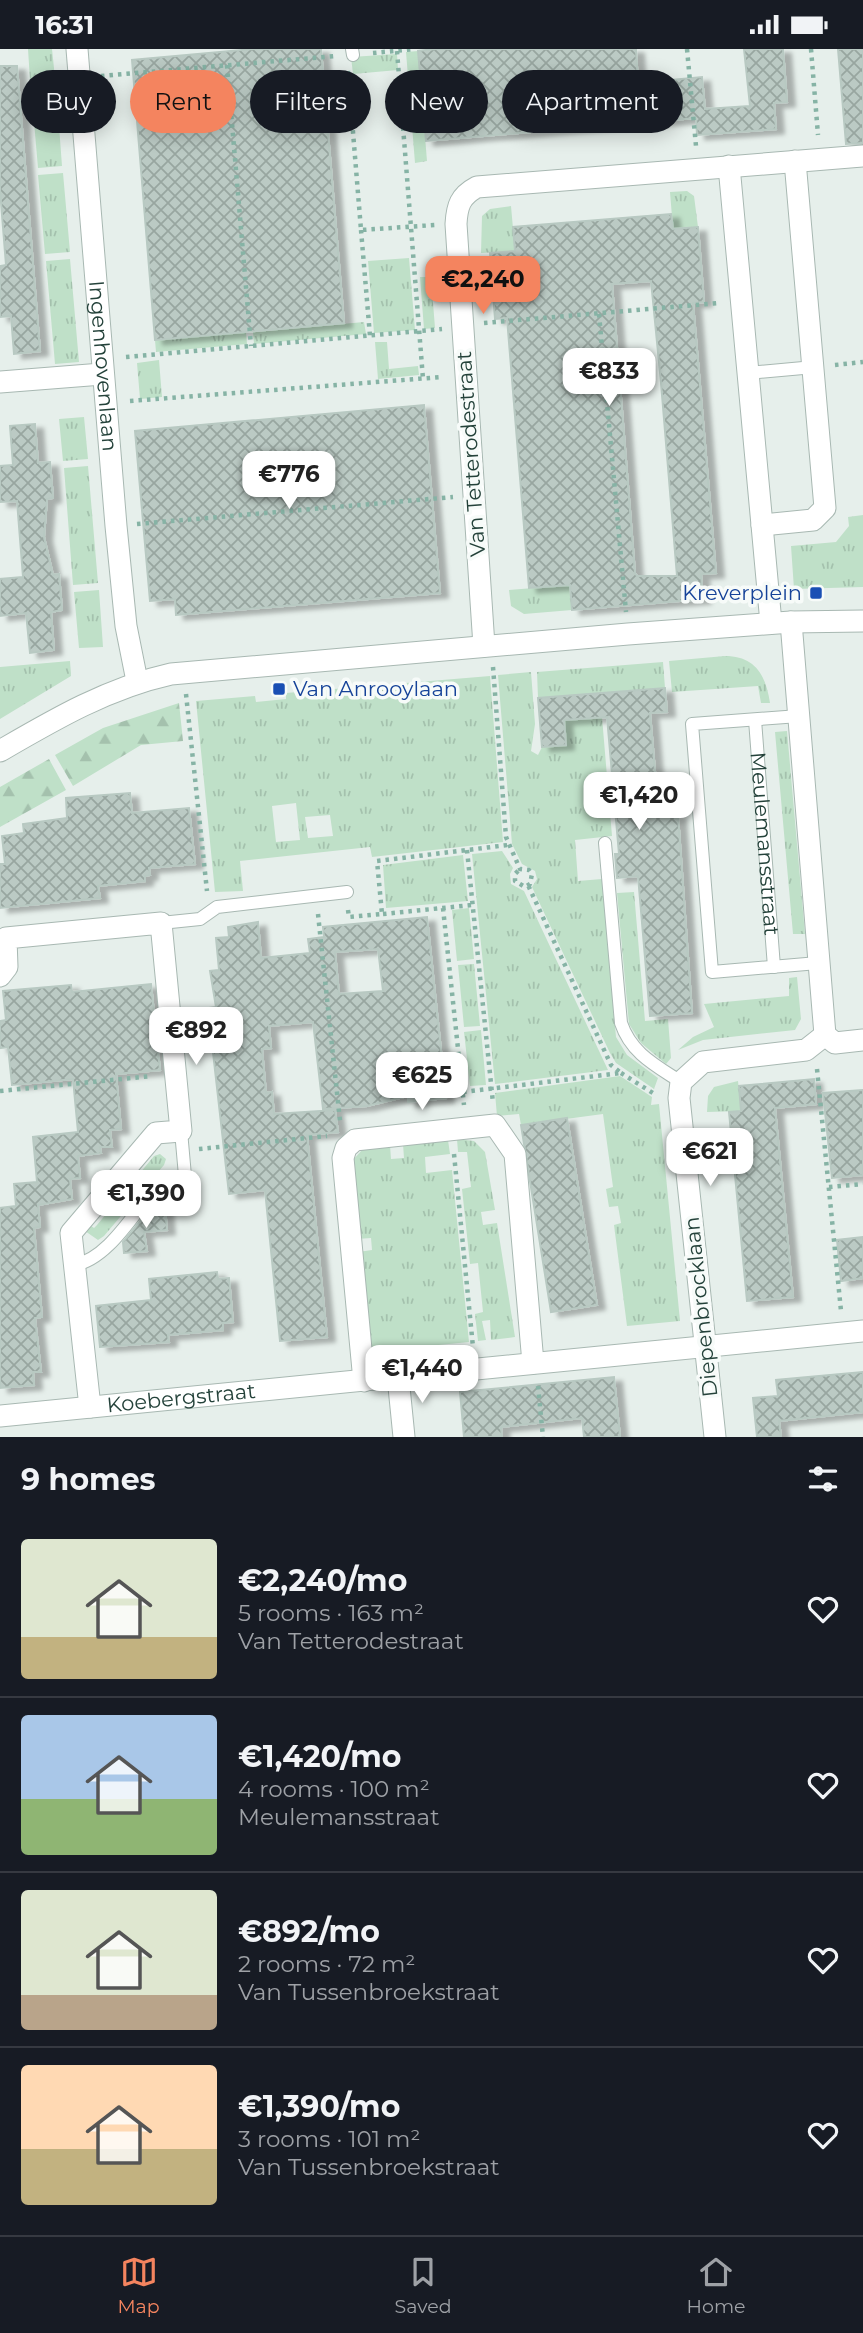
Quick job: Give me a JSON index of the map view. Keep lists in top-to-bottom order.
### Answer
{
  "streets": {
    "street": [
      "Ingenhovenlaan",
      "Van Tetterodestraat",
      "Meulemansstraat",
      "Diepenbrocklaan",
      "Koebergstraat"
    ]
  },
  "crossings": [
    ["Diepenbrocklaan", "Koebergstraat"]
  ],
  "places": {
    "transit": ["Kreverplein", "Van Anrooylaan"]
  },
  "page": {
    "status": "16:31",
    "chip": [
      "Buy",
      "Rent",
      "Filters",
      "New",
      "Apartment"
    ],
    "price": [
      "€2,240",
      "€833",
      "€776",
      "€1,420",
      "€892",
      "€625",
      "€621",
      "€1,390",
      "€1,440"
    ],
    "heading": "9 homes",
    "list": [
      {
        "name": "€2,240/mo",
        "note": "5 rooms · 163 m² · Van Tetterodestraat"
      },
      {
        "name": "€1,420/mo",
        "note": "4 rooms · 100 m² · Meulemansstraat"
      },
      {
        "name": "€892/mo",
        "note": "2 rooms · 72 m² · Van Tussenbroekstraat"
      },
      {
        "name": "€1,390/mo",
        "note": "3 rooms · 101 m² · Van Tussenbroekstraat"
      }
    ],
    "tabs": ["Map", "Saved", "Home"]
  }
}
